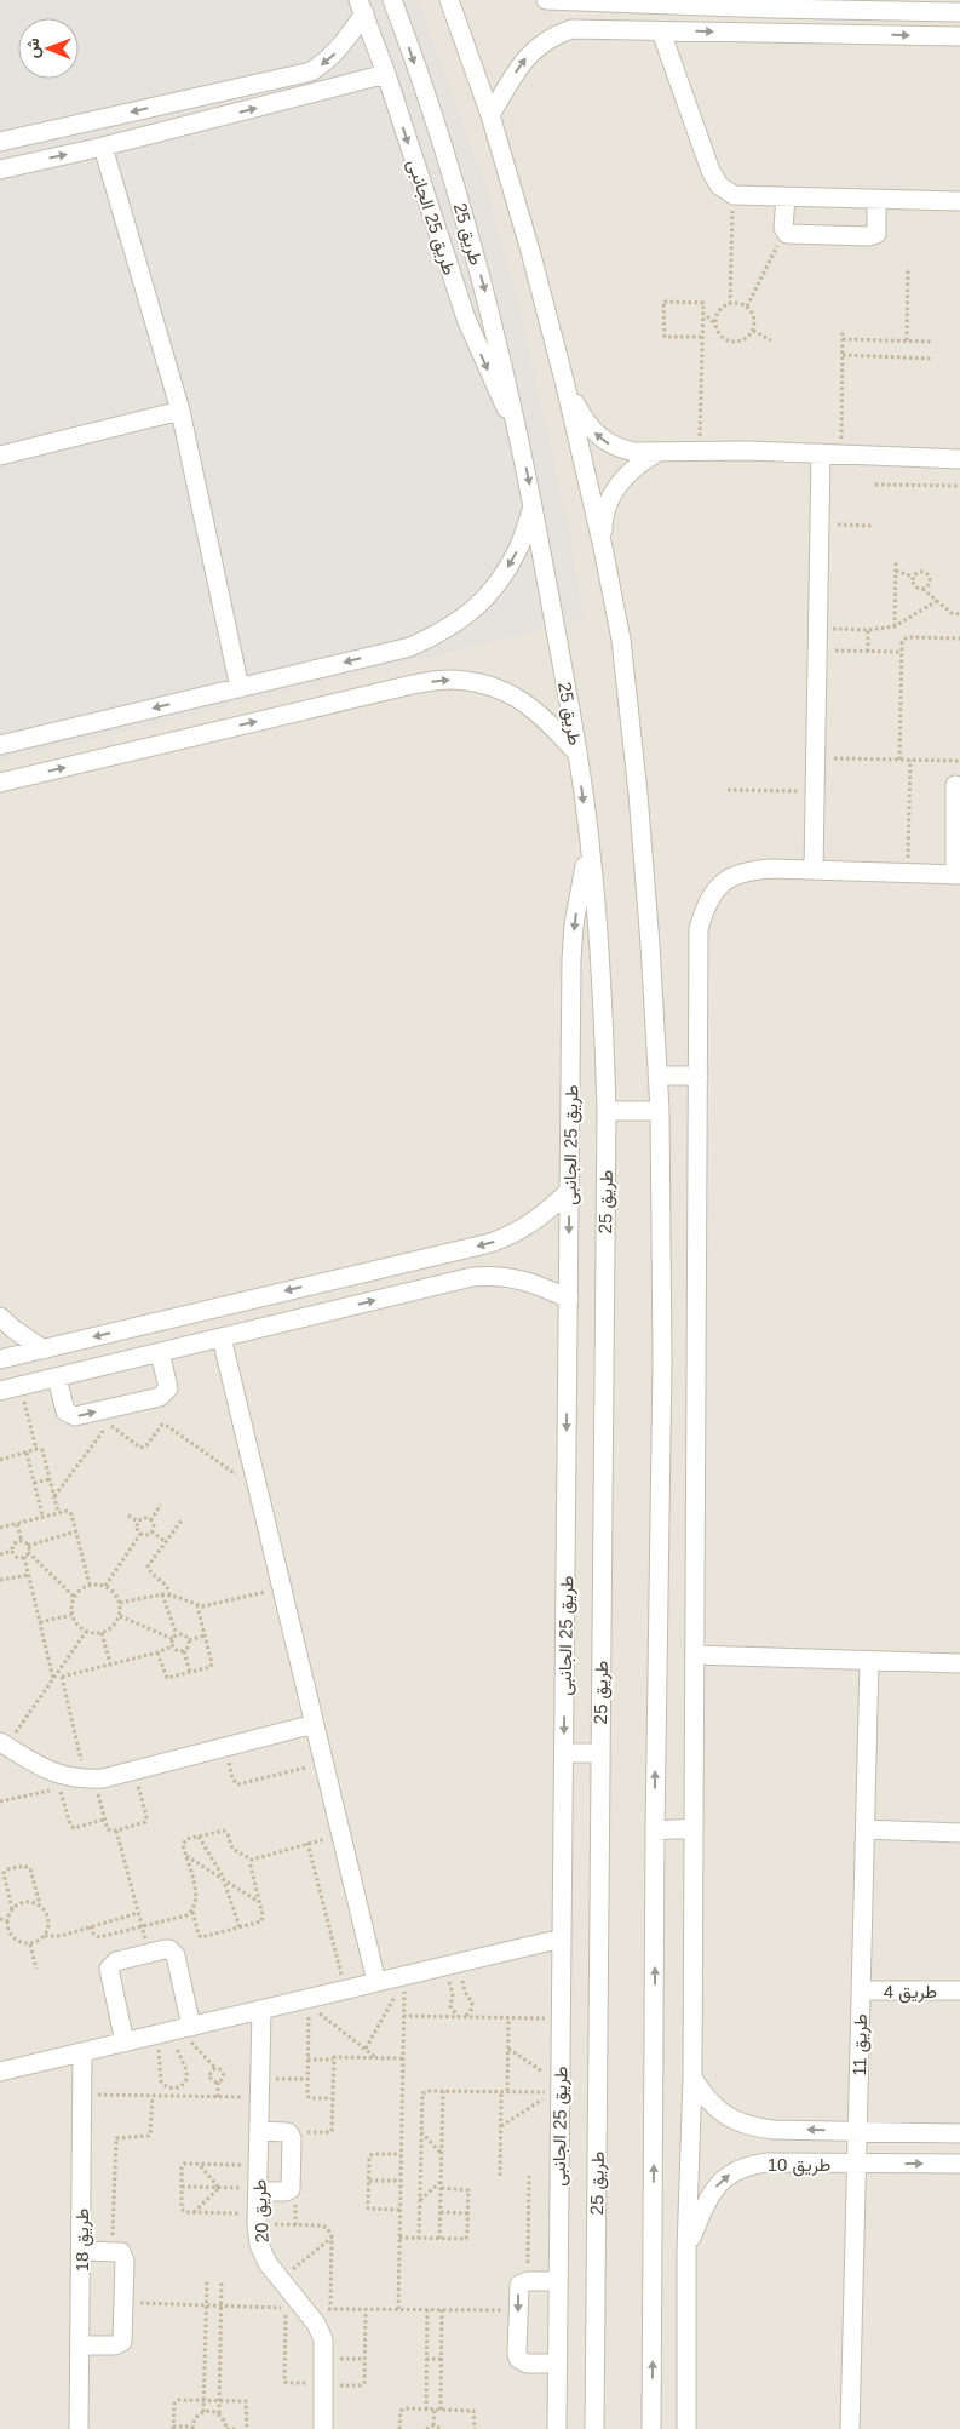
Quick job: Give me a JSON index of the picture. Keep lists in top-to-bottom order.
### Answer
{
  "streets": {
    "street": [
      "طريق 25 الجانبى",
      "طريق 25",
      "طريق 4",
      "طريق 11",
      "طريق 10",
      "طريق 20",
      "طريق 18"
    ]
  },
  "crossings": [
    ["طريق 25 الجانبى", "طريق 25"],
    ["طريق 4", "طريق 11"],
    ["طريق 11", "طريق 10"]
  ],
  "north": "left"
}
